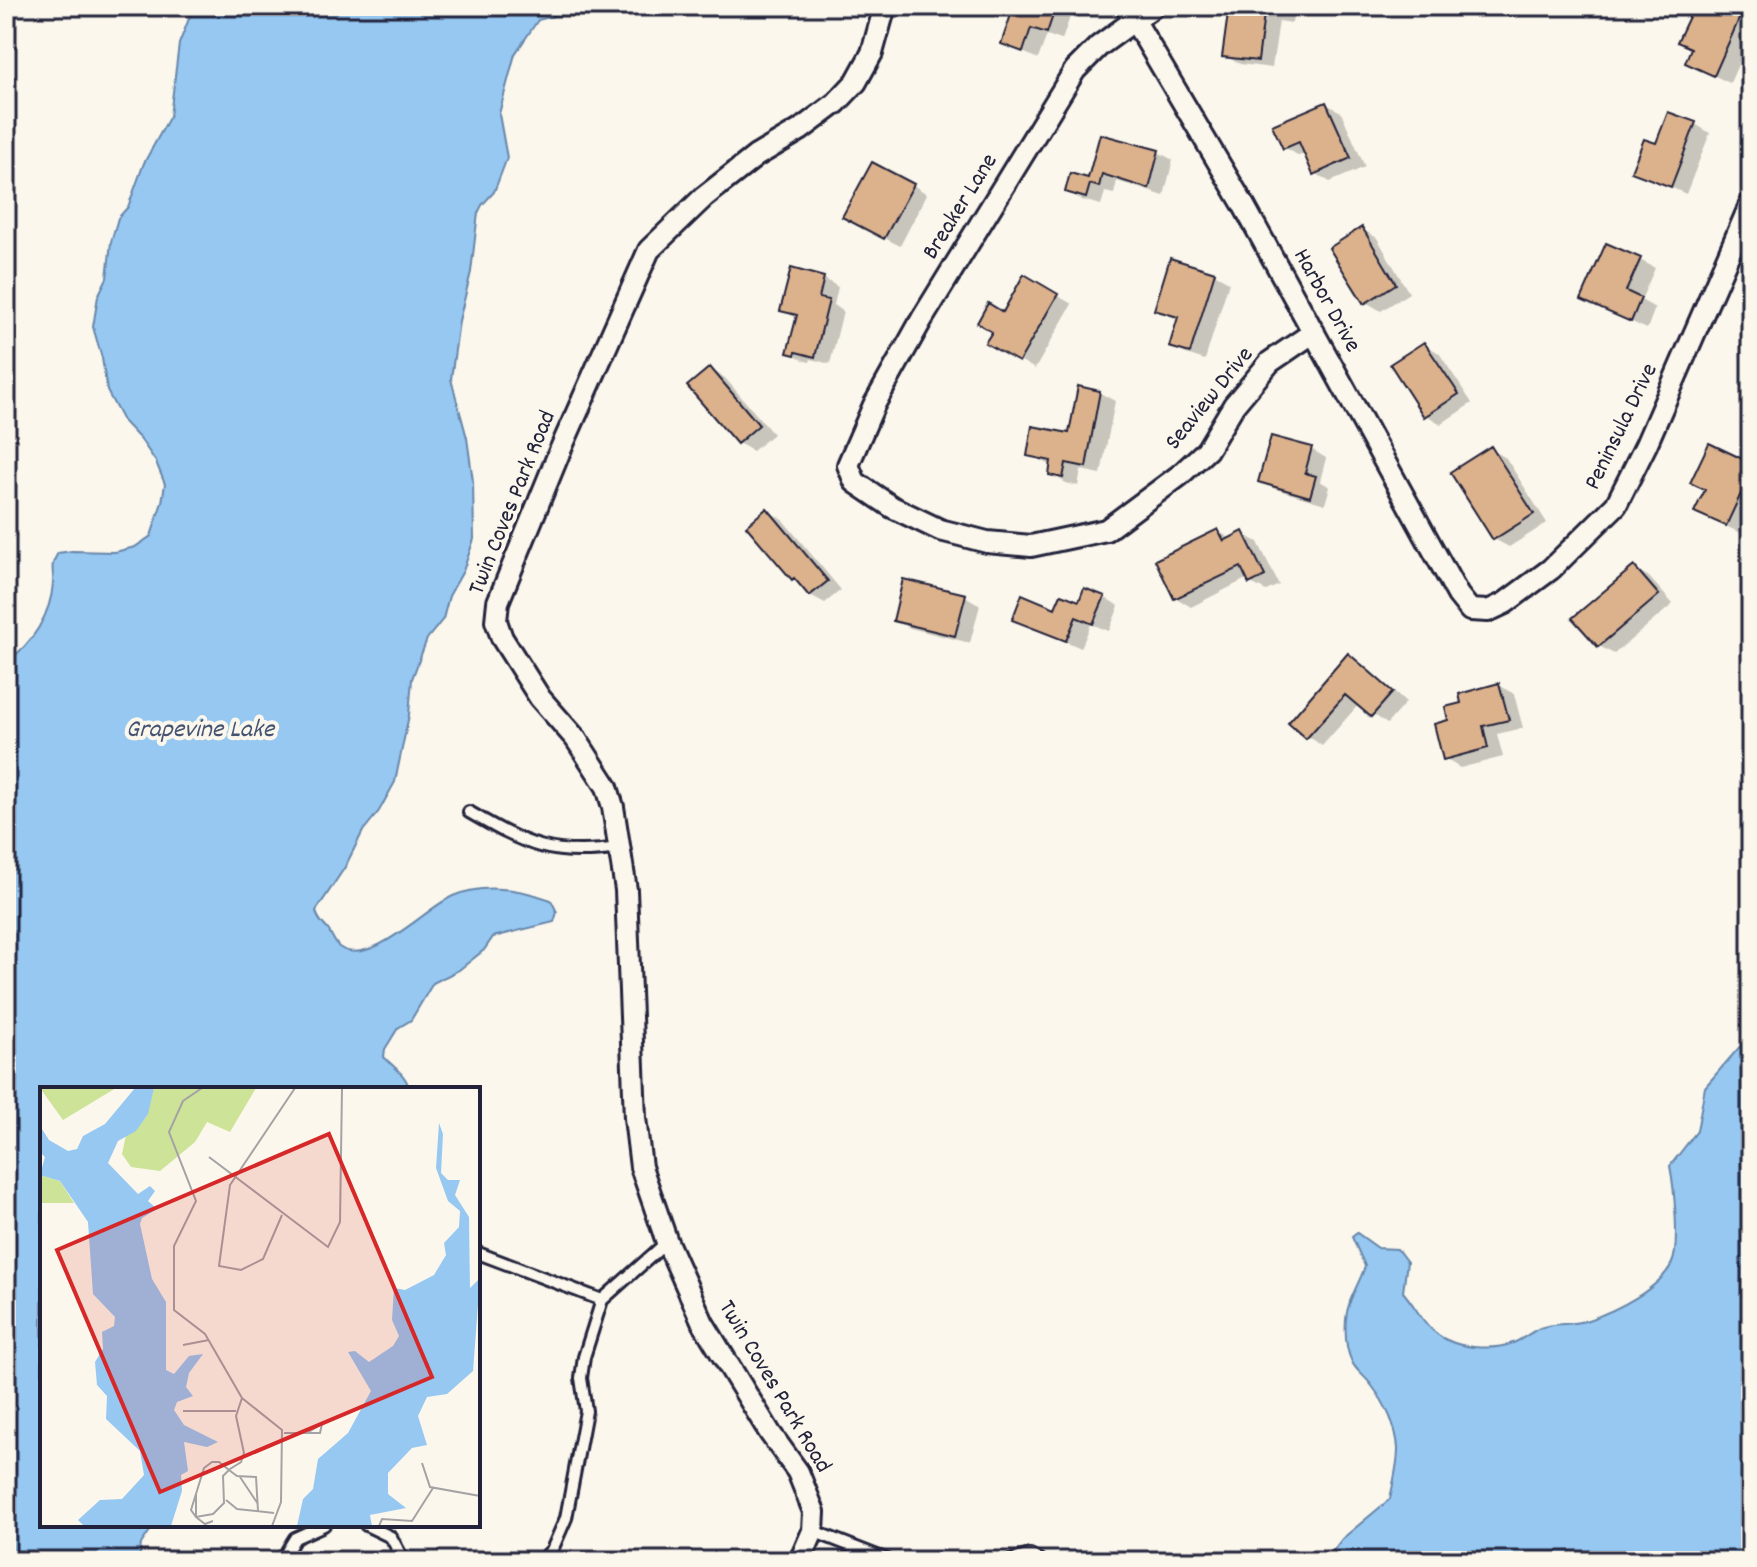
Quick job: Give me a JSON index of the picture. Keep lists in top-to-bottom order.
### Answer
{
  "streets": {
    "street": [
      "Breaker Lane",
      "Harbor Drive",
      "Seaview Drive",
      "Peninsula Drive",
      "Twin Coves Park Road"
    ]
  },
  "crossings": [
    ["Breaker Lane", "Harbor Drive"],
    ["Breaker Lane", "Seaview Drive"],
    ["Harbor Drive", "Seaview Drive"],
    ["Harbor Drive", "Peninsula Drive"]
  ],
  "water": ["Grapevine Lake"]
}
